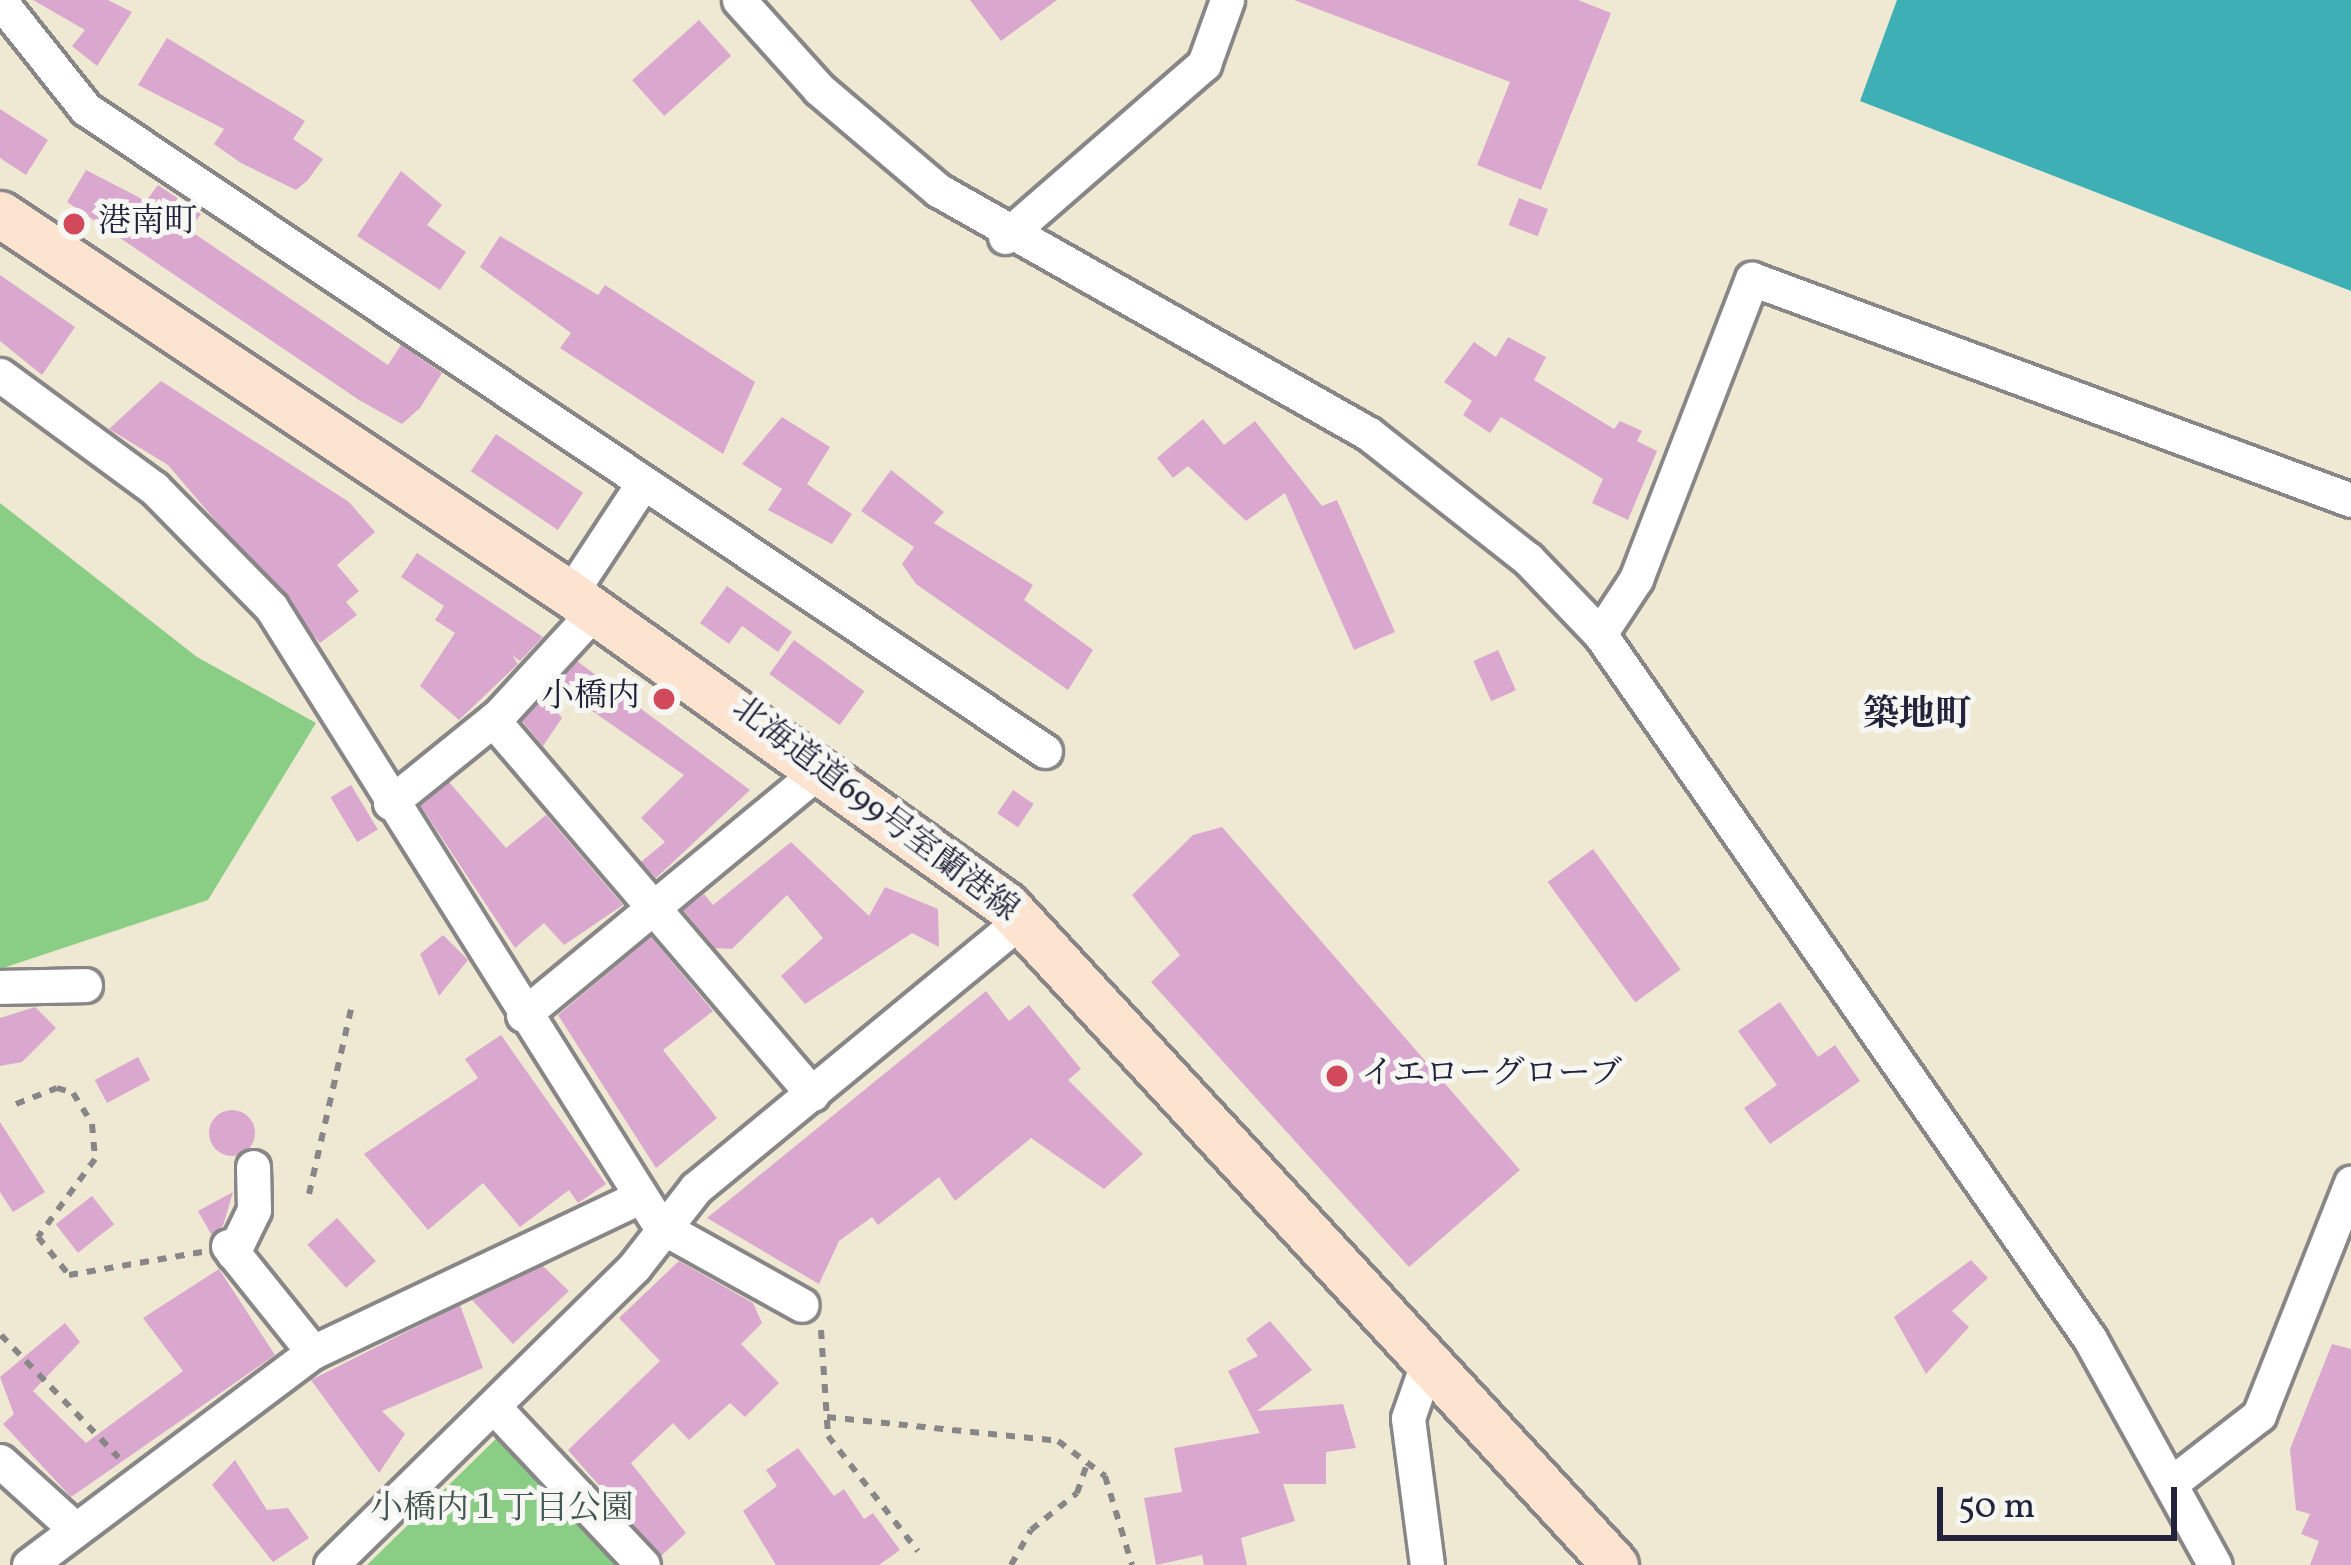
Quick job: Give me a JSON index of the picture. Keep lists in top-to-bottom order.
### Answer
{
  "streets": {
    "main road": ["北海道道699号室蘭港線"]
  },
  "districts": ["築地町"],
  "parks": ["小橋内１丁目公園"],
  "places": ["港南町", "小橋内", "イエローグローブ"],
  "scale_bar": "50 m"
}
